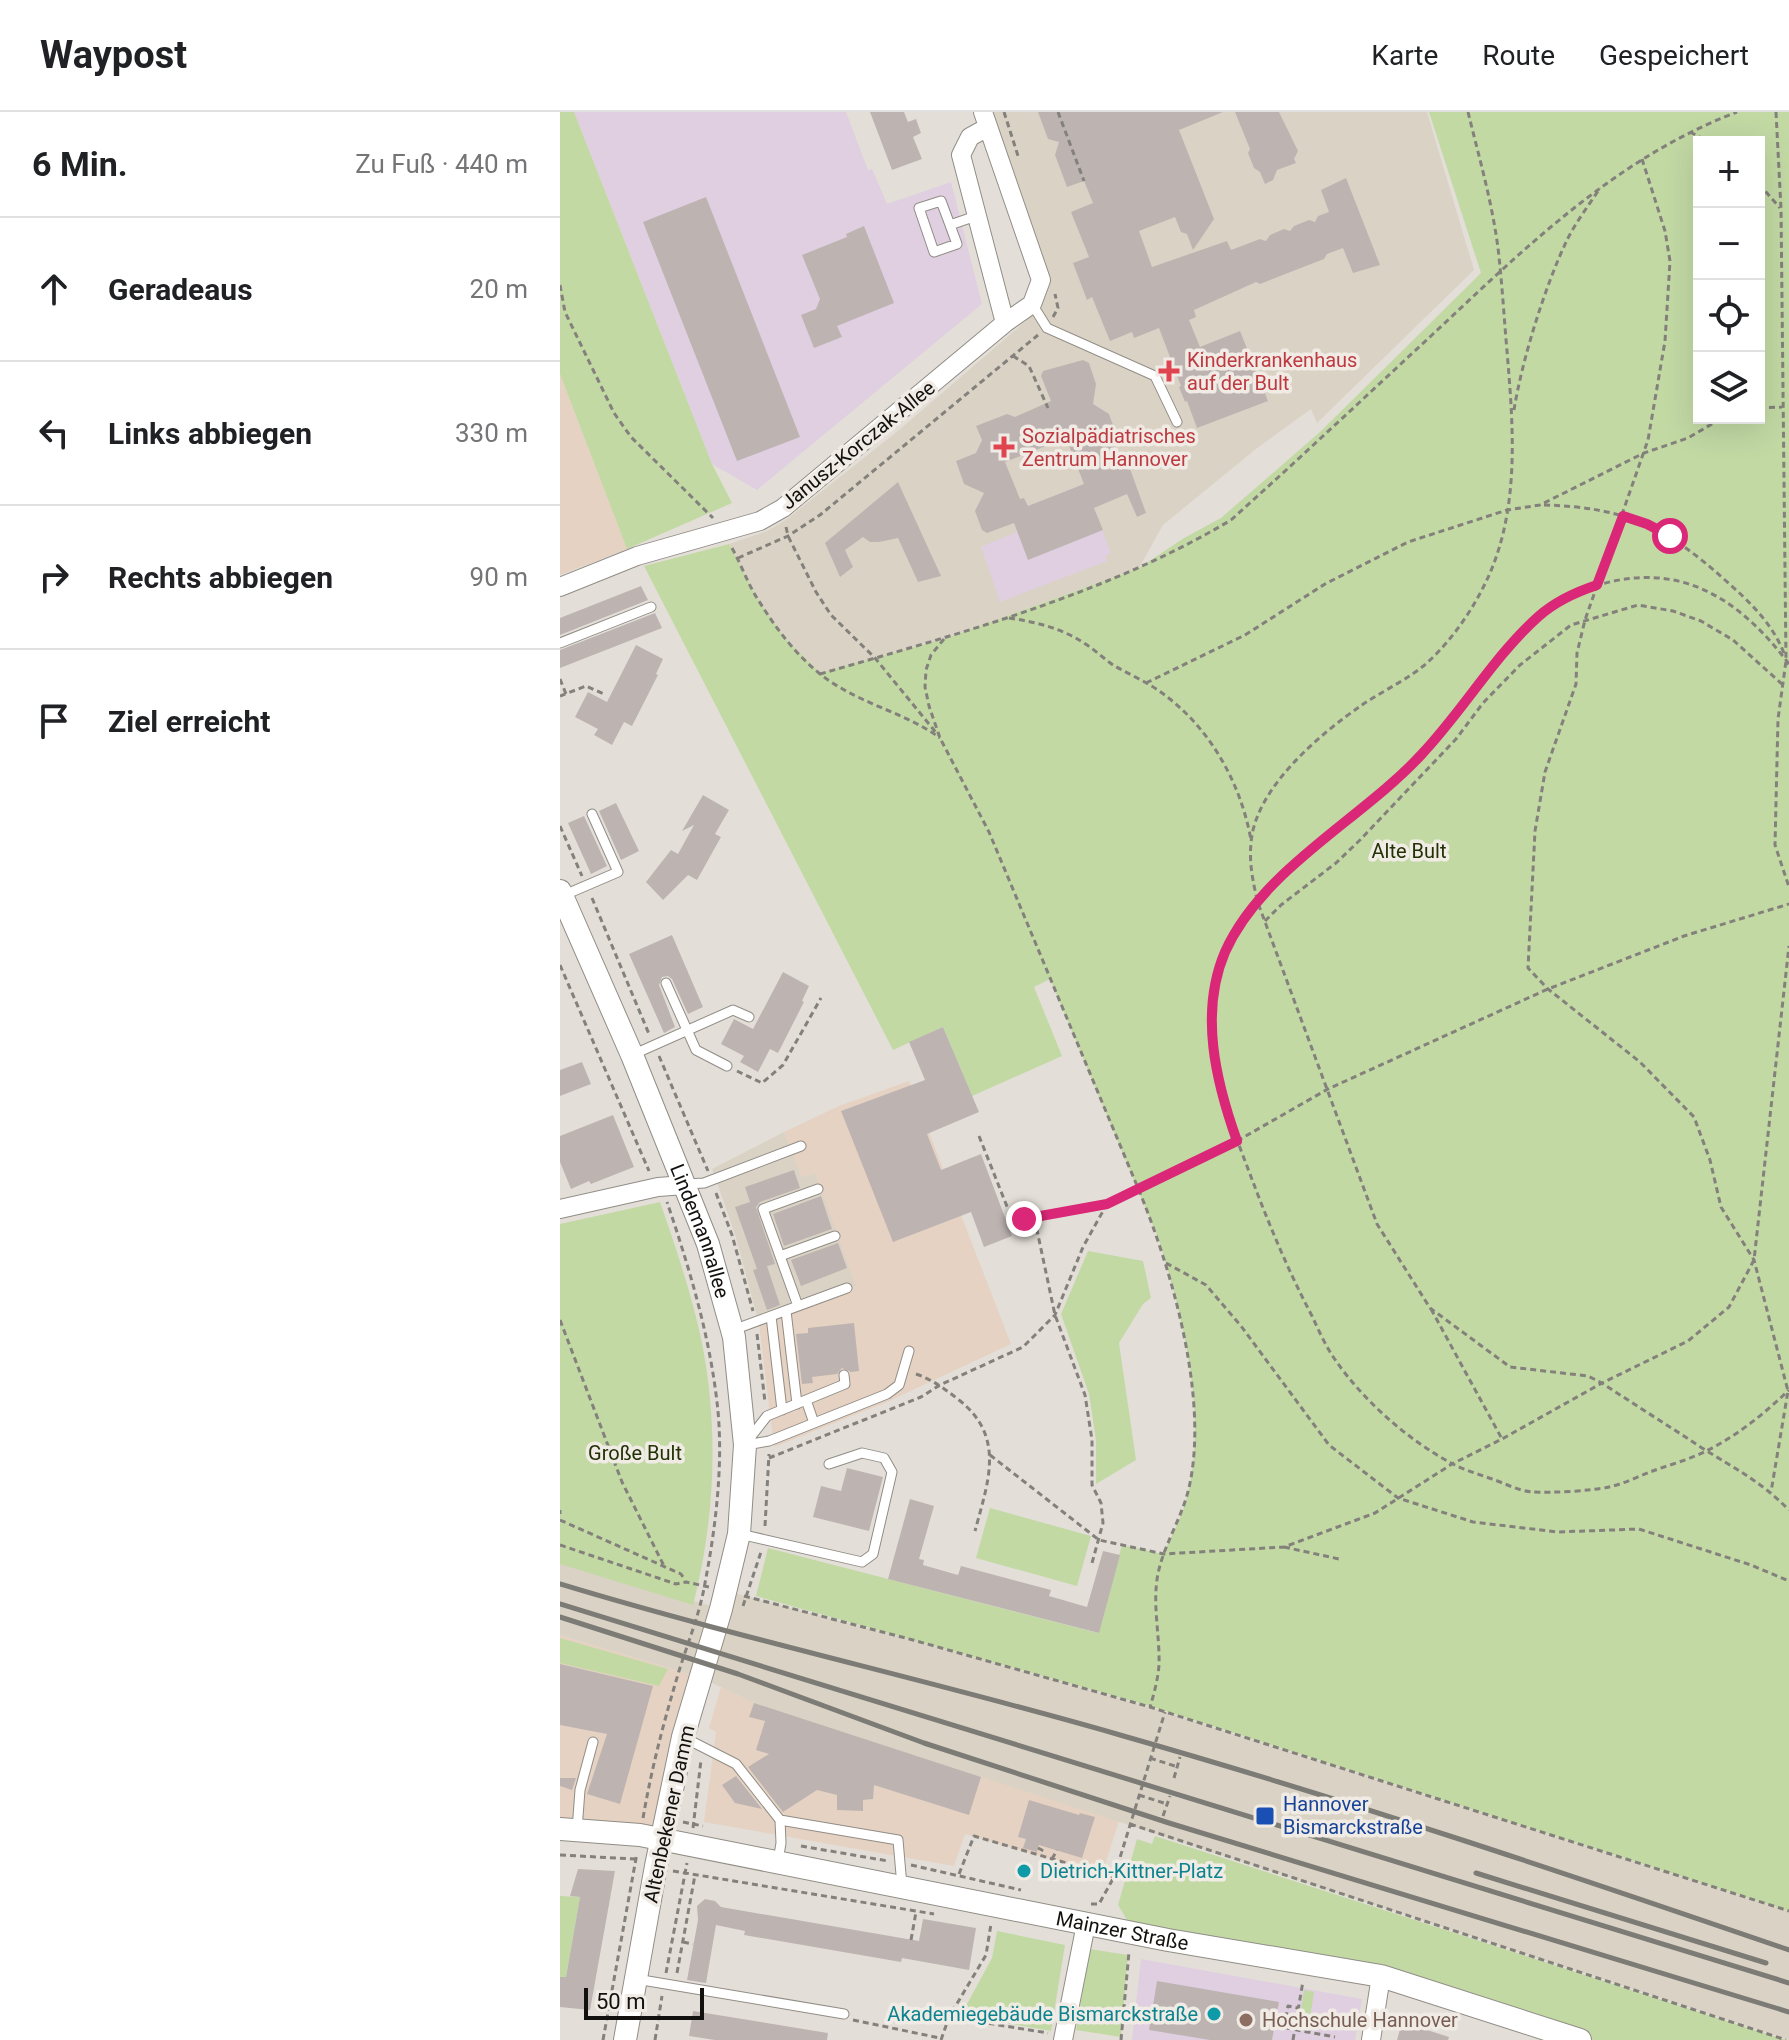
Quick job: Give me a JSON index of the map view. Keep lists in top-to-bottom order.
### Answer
{
  "streets": {
    "street": [
      "Janusz-Korczak-Allee",
      "Lindemannallee",
      "Altenbekener Damm",
      "Mainzer Straße"
    ]
  },
  "crossings": [
    ["Lindemannallee", "Altenbekener Damm"],
    ["Altenbekener Damm", "Mainzer Straße"]
  ],
  "parks": ["Alte Bult", "Große Bult"],
  "places": {
    "health": ["Kinderkrankenhaus auf der Bult", "Sozialpädiatrisches Zentrum Hannover"],
    "transit": ["Hannover Bismarckstraße"],
    "other": ["Dietrich-Kittner-Platz", "Akademiegebäude Bismarckstraße", "Hochschule Hannover"]
  },
  "scale_bar": "50 m",
  "page": {
    "header": "Waypost",
    "nav": ["Karte", "Route", "Gespeichert"],
    "heading": ["6 Min.", "Zu Fuß · 440 m"],
    "map_buttons": ["+", "−"],
    "list": [
      ["Geradeaus", "20 m"],
      ["Links abbiegen", "330 m"],
      ["Rechts abbiegen", "90 m"],
      "Ziel erreicht"
    ],
    "scale": "50 m"
  }
}
